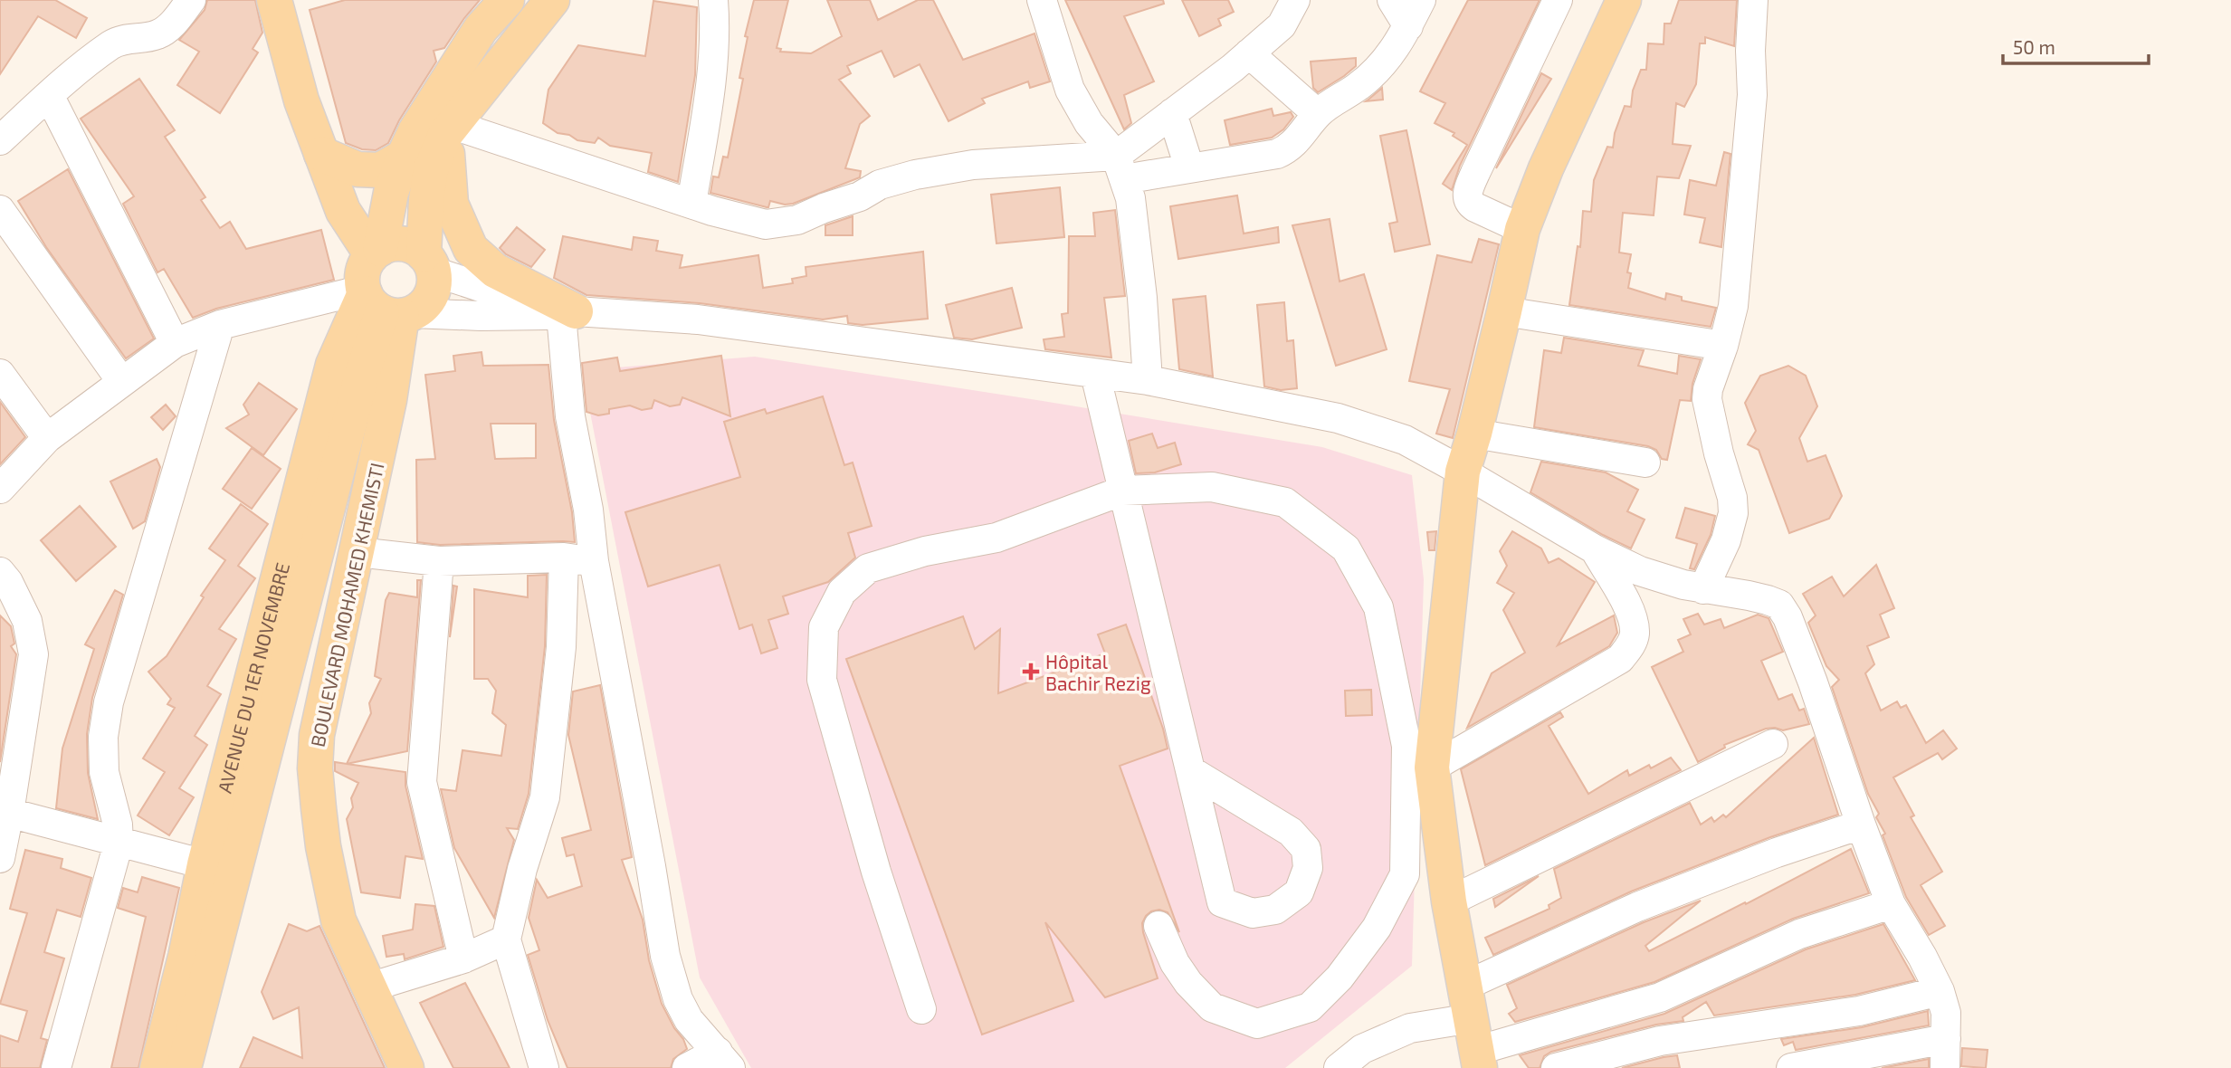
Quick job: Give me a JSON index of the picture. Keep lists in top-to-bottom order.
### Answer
{
  "streets": {
    "main road": ["BOULEVARD MOHAMED KHEMISTI", "AVENUE DU 1ER NOVEMBRE"]
  },
  "crossings": [
    ["BOULEVARD MOHAMED KHEMISTI", "AVENUE DU 1ER NOVEMBRE"]
  ],
  "places": {
    "health": ["Hôpital Bachir Rezig"]
  },
  "scale_bar": "50 m"
}
